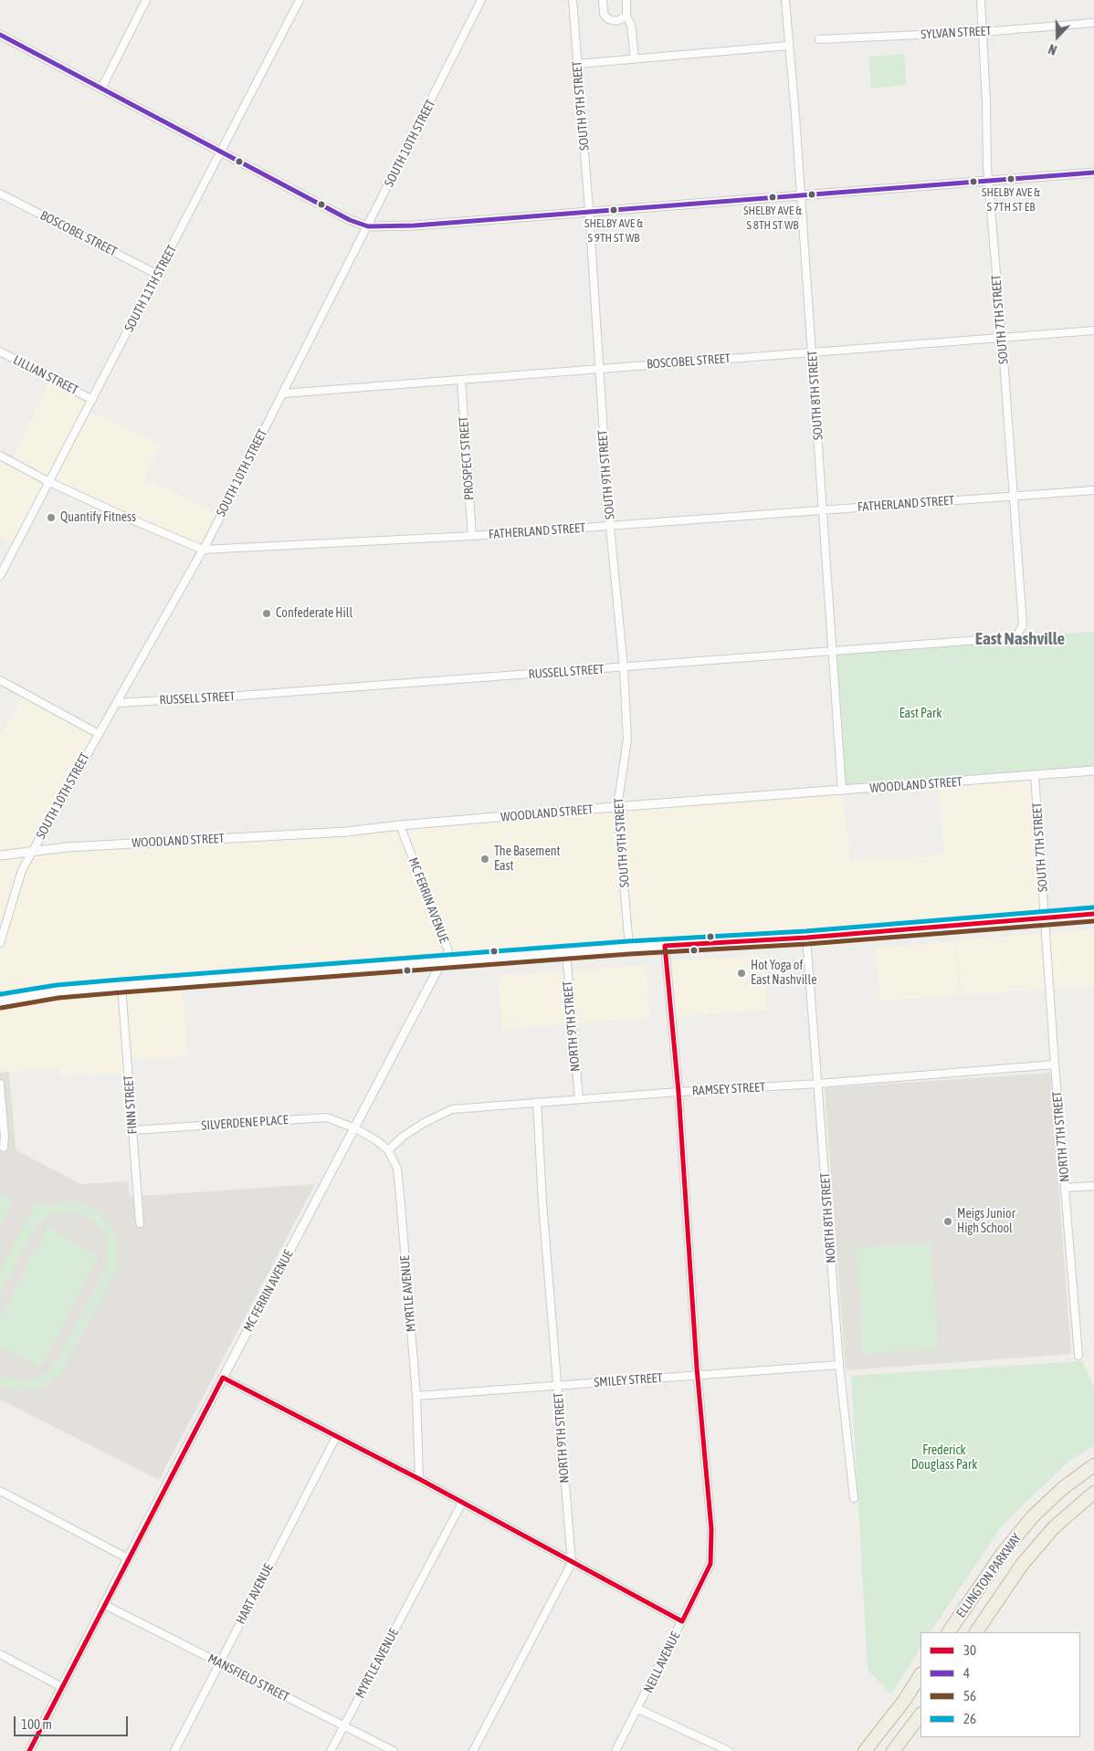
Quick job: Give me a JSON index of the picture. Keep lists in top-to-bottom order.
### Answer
{
  "streets": {
    "highway": ["ELLINGTON PARKWAY"],
    "street": [
      "SYLVAN STREET",
      "SOUTH 9TH STREET",
      "SOUTH 10TH STREET",
      "BOSCOBEL STREET",
      "SOUTH 11TH STREET",
      "SOUTH 7TH STREET",
      "LILLIAN STREET",
      "SOUTH 8TH STREET",
      "PROSPECT STREET",
      "FATHERLAND STREET",
      "RUSSELL STREET",
      "WOODLAND STREET",
      "MC FERRIN AVENUE",
      "NORTH 9TH STREET",
      "RAMSEY STREET",
      "FINN STREET",
      "SILVERDENE PLACE",
      "NORTH 7TH STREET",
      "NORTH 8TH STREET",
      "MYRTLE AVENUE",
      "SMILEY STREET",
      "HART AVENUE",
      "NEILL AVENUE",
      "MANSFIELD STREET"
    ]
  },
  "crossings": [
    ["SYLVAN STREET", "SOUTH 7TH STREET"],
    ["SOUTH 9TH STREET", "BOSCOBEL STREET"],
    ["SOUTH 9TH STREET", "FATHERLAND STREET"],
    ["SOUTH 9TH STREET", "RUSSELL STREET"],
    ["SOUTH 9TH STREET", "WOODLAND STREET"],
    ["SOUTH 10TH STREET", "BOSCOBEL STREET"],
    ["SOUTH 10TH STREET", "FATHERLAND STREET"],
    ["SOUTH 10TH STREET", "RUSSELL STREET"],
    ["SOUTH 10TH STREET", "WOODLAND STREET"],
    ["BOSCOBEL STREET", "SOUTH 11TH STREET"],
    ["BOSCOBEL STREET", "SOUTH 7TH STREET"],
    ["BOSCOBEL STREET", "SOUTH 8TH STREET"],
    ["BOSCOBEL STREET", "PROSPECT STREET"],
    ["SOUTH 11TH STREET", "LILLIAN STREET"],
    ["SOUTH 11TH STREET", "FATHERLAND STREET"],
    ["SOUTH 7TH STREET", "FATHERLAND STREET"],
    ["SOUTH 7TH STREET", "RUSSELL STREET"],
    ["SOUTH 7TH STREET", "WOODLAND STREET"],
    ["SOUTH 7TH STREET", "NORTH 7TH STREET"],
    ["SOUTH 8TH STREET", "FATHERLAND STREET"],
    ["SOUTH 8TH STREET", "RUSSELL STREET"],
    ["SOUTH 8TH STREET", "WOODLAND STREET"],
    ["PROSPECT STREET", "FATHERLAND STREET"],
    ["WOODLAND STREET", "MC FERRIN AVENUE"],
    ["MC FERRIN AVENUE", "SILVERDENE PLACE"],
    ["MC FERRIN AVENUE", "MYRTLE AVENUE"],
    ["MC FERRIN AVENUE", "MANSFIELD STREET"],
    ["NORTH 9TH STREET", "RAMSEY STREET"],
    ["NORTH 9TH STREET", "SMILEY STREET"],
    ["RAMSEY STREET", "NORTH 7TH STREET"],
    ["RAMSEY STREET", "NORTH 8TH STREET"],
    ["RAMSEY STREET", "MYRTLE AVENUE"],
    ["RAMSEY STREET", "NEILL AVENUE"],
    ["FINN STREET", "SILVERDENE PLACE"],
    ["SILVERDENE PLACE", "MYRTLE AVENUE"],
    ["NORTH 8TH STREET", "SMILEY STREET"],
    ["MYRTLE AVENUE", "SMILEY STREET"],
    ["MYRTLE AVENUE", "MANSFIELD STREET"],
    ["SMILEY STREET", "NEILL AVENUE"],
    ["HART AVENUE", "MANSFIELD STREET"]
  ],
  "districts": ["East Nashville"],
  "parks": ["East Park", "Frederick Douglass Park"],
  "places": [
    "SHELBY AVE & S 7TH ST EB",
    "SHELBY AVE & S 8TH ST WB",
    "SHELBY AVE & S 9TH ST WB",
    "Quantify Fitness",
    "Confederate Hill",
    "The Basement East",
    "Hot Yoga of East Nashville",
    "Meigs Junior High School"
  ],
  "lines": [
    "transit line 4",
    "transit line 26",
    "transit line 30",
    "transit line 56"
  ],
  "legend": [
    "30",
    "4",
    "56",
    "26"
  ],
  "scale_bar": "100 m",
  "north": "bottom"
}
